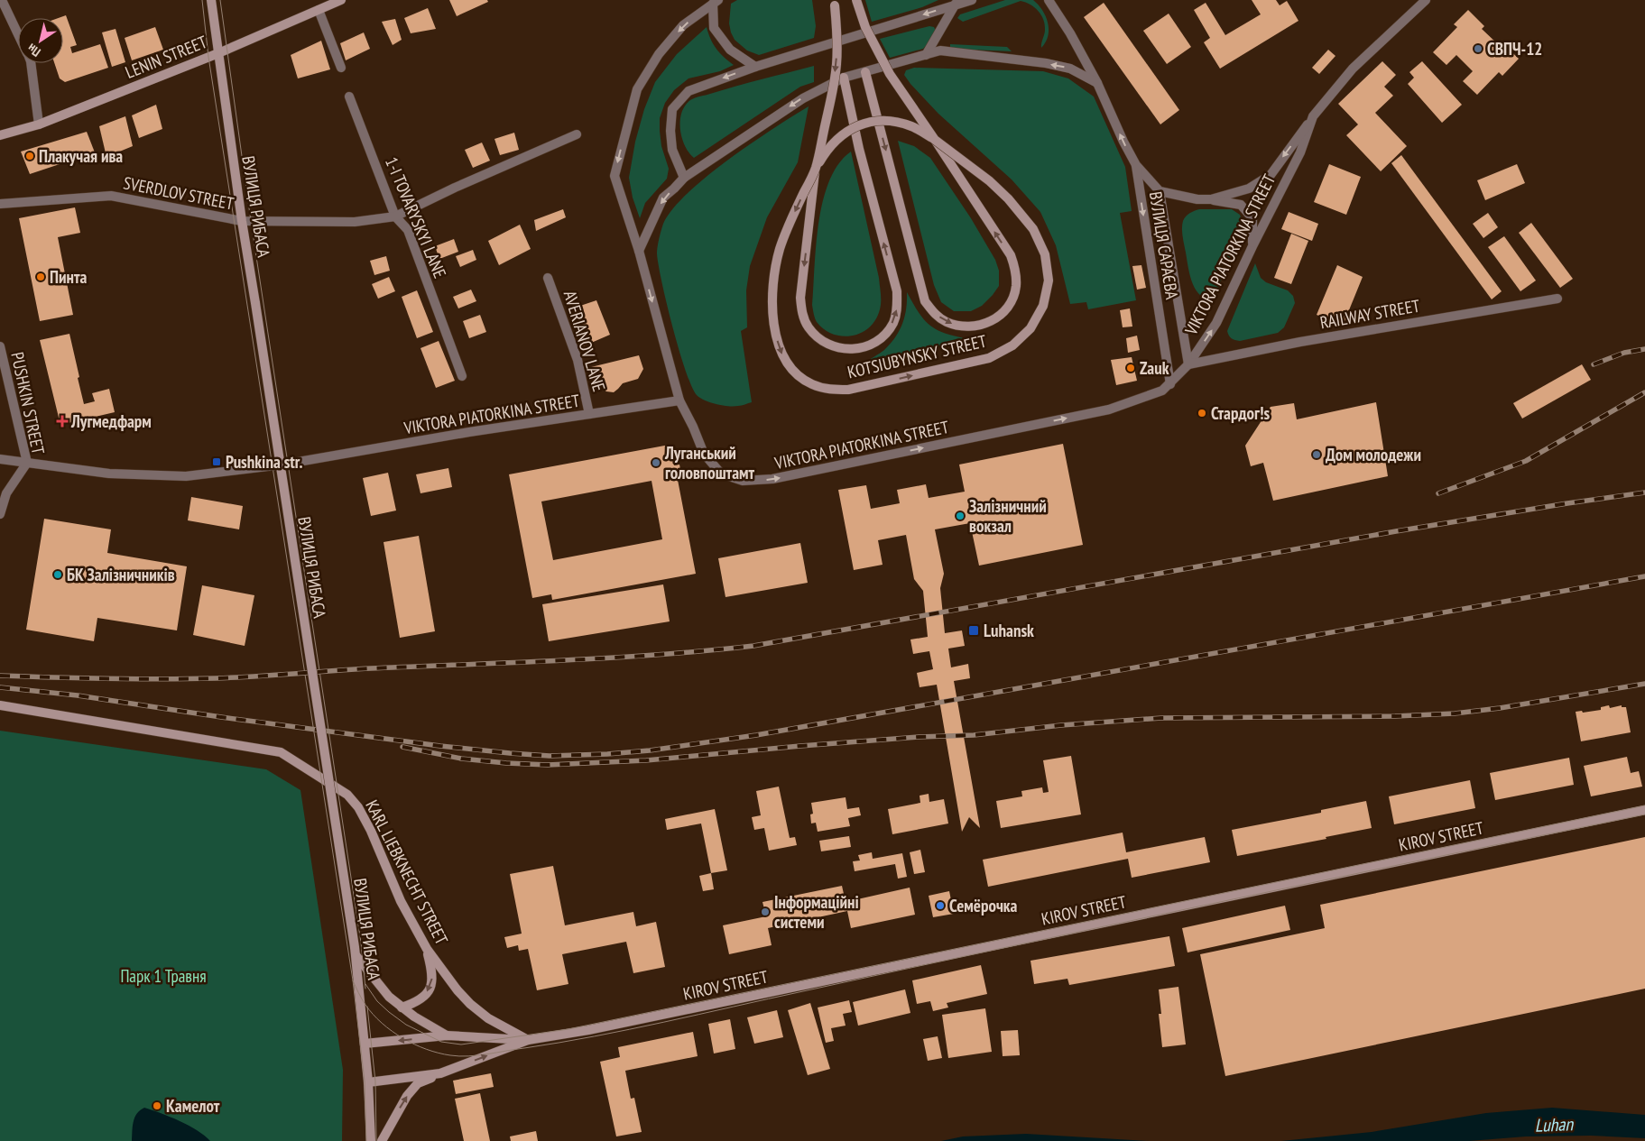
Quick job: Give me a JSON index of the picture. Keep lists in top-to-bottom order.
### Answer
{
  "streets": {
    "street": [
      "LENIN STREET",
      "SVERDLOV STREET",
      "ВУЛИЦЯ РИБАСА",
      "1-I TOVARYSKYI LANE",
      "ВУЛИЦЯ САРАЄВА",
      "VIKTORA PIATORKINA STREET",
      "RAILWAY STREET",
      "AVERIANOV LANE",
      "KOTSIUBYNSKY STREET",
      "PUSHKIN STREET",
      "KIROV STREET",
      "KARL LIEBKNECHT STREET"
    ]
  },
  "crossings": [
    ["LENIN STREET", "ВУЛИЦЯ РИБАСА"],
    ["SVERDLOV STREET", "ВУЛИЦЯ РИБАСА"],
    ["SVERDLOV STREET", "1-I TOVARYSKYI LANE"],
    ["ВУЛИЦЯ РИБАСА", "KIROV STREET"],
    ["ВУЛИЦЯ САРАЄВА", "VIKTORA PIATORKINA STREET"],
    ["VIKTORA PIATORKINA STREET", "RAILWAY STREET"],
    ["VIKTORA PIATORKINA STREET", "AVERIANOV LANE"],
    ["VIKTORA PIATORKINA STREET", "PUSHKIN STREET"],
    ["KIROV STREET", "KARL LIEBKNECHT STREET"]
  ],
  "water": ["Luhan"],
  "parks": ["Парк 1 Травня"],
  "places": {
    "other": [
      "СВПЧ-12",
      "Плакучая ива",
      "Пинта",
      "Zauk",
      "Стардог!s",
      "Дом молодежи",
      "Луганський головпоштамт",
      "Залізничний вокзал",
      "БК Залізничників",
      "Семёрочка",
      "Інформаційні системи",
      "Камелот"
    ],
    "health": ["Лугмедфарм"],
    "transit": ["Pushkina str.", "Luhansk"]
  },
  "north": "bottom left"
}
